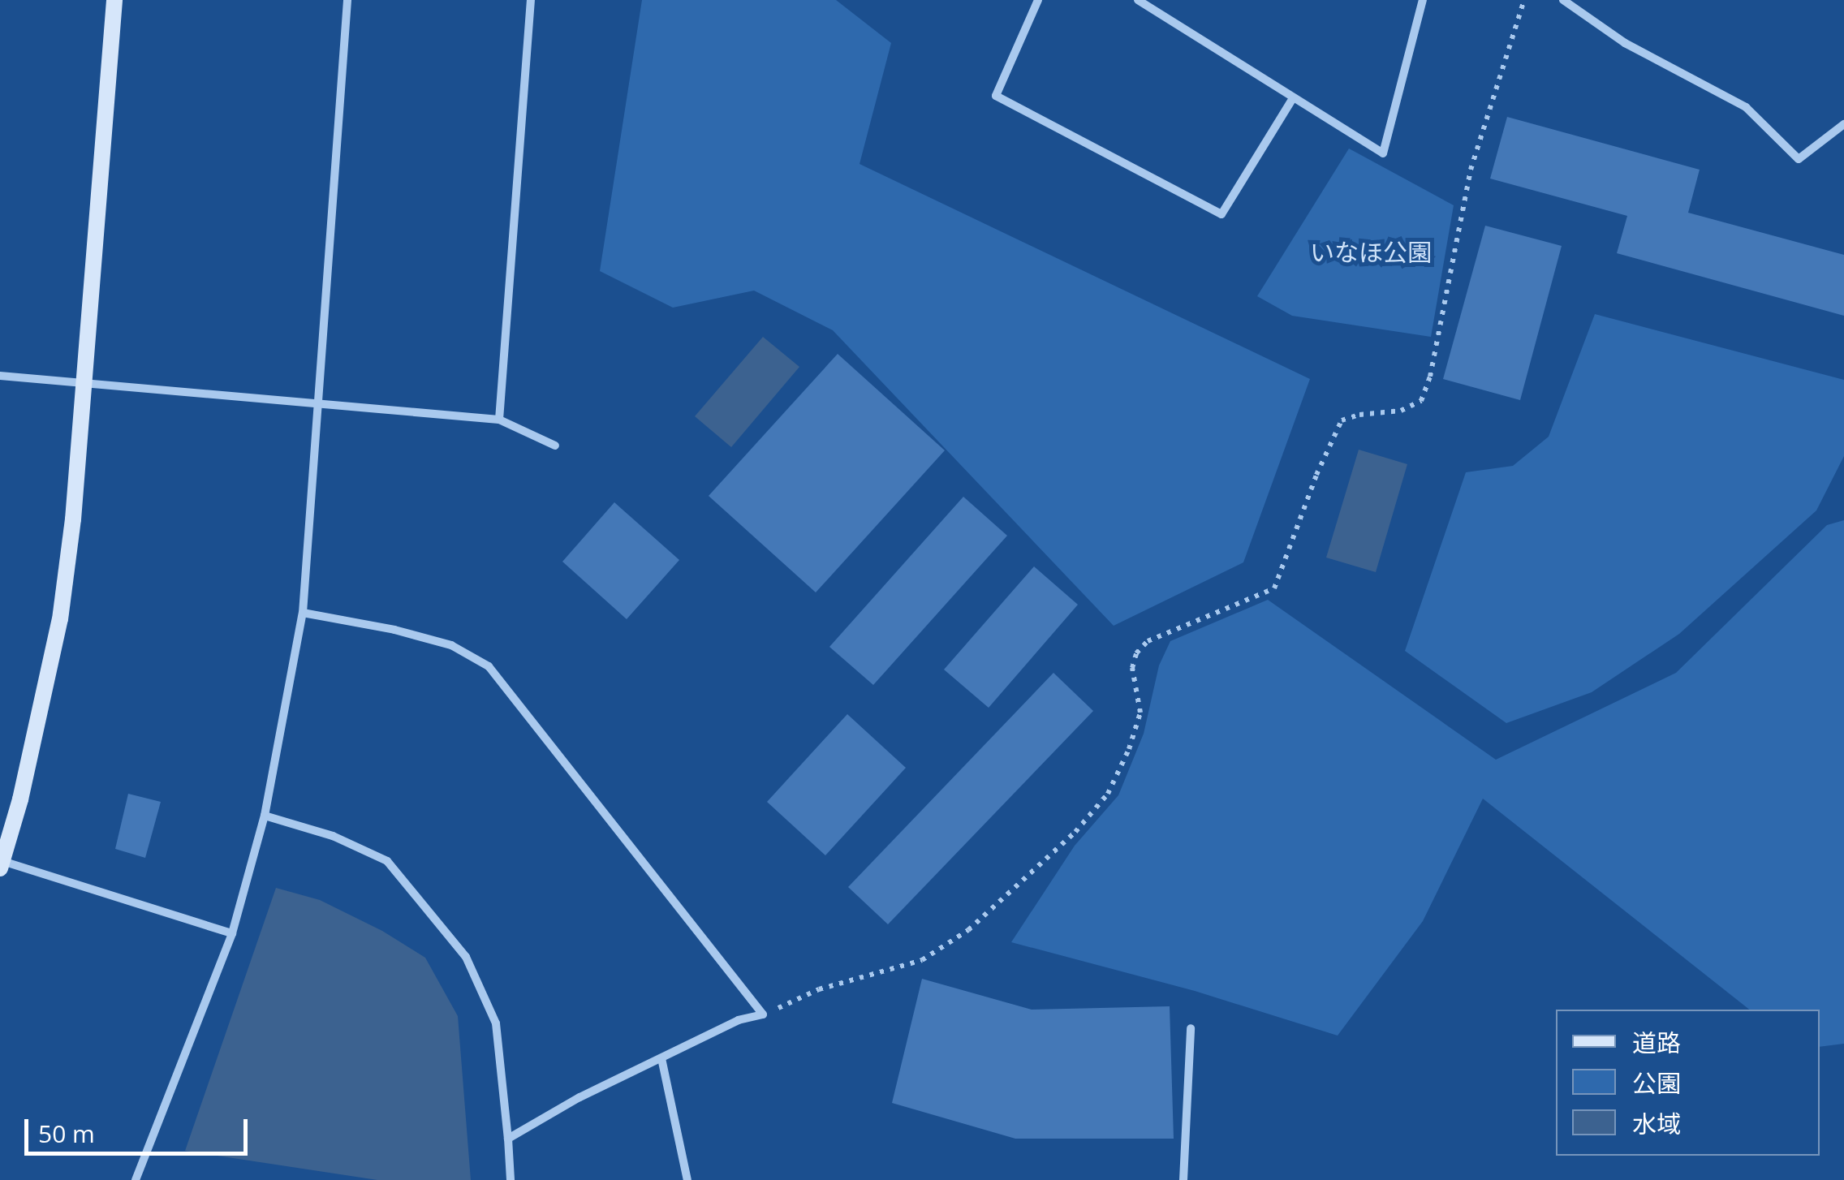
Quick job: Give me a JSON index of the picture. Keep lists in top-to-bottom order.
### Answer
{
  "parks": ["いなほ公園"],
  "legend": ["道路", "公園", "水域"],
  "scale_bar": "50 m"
}
